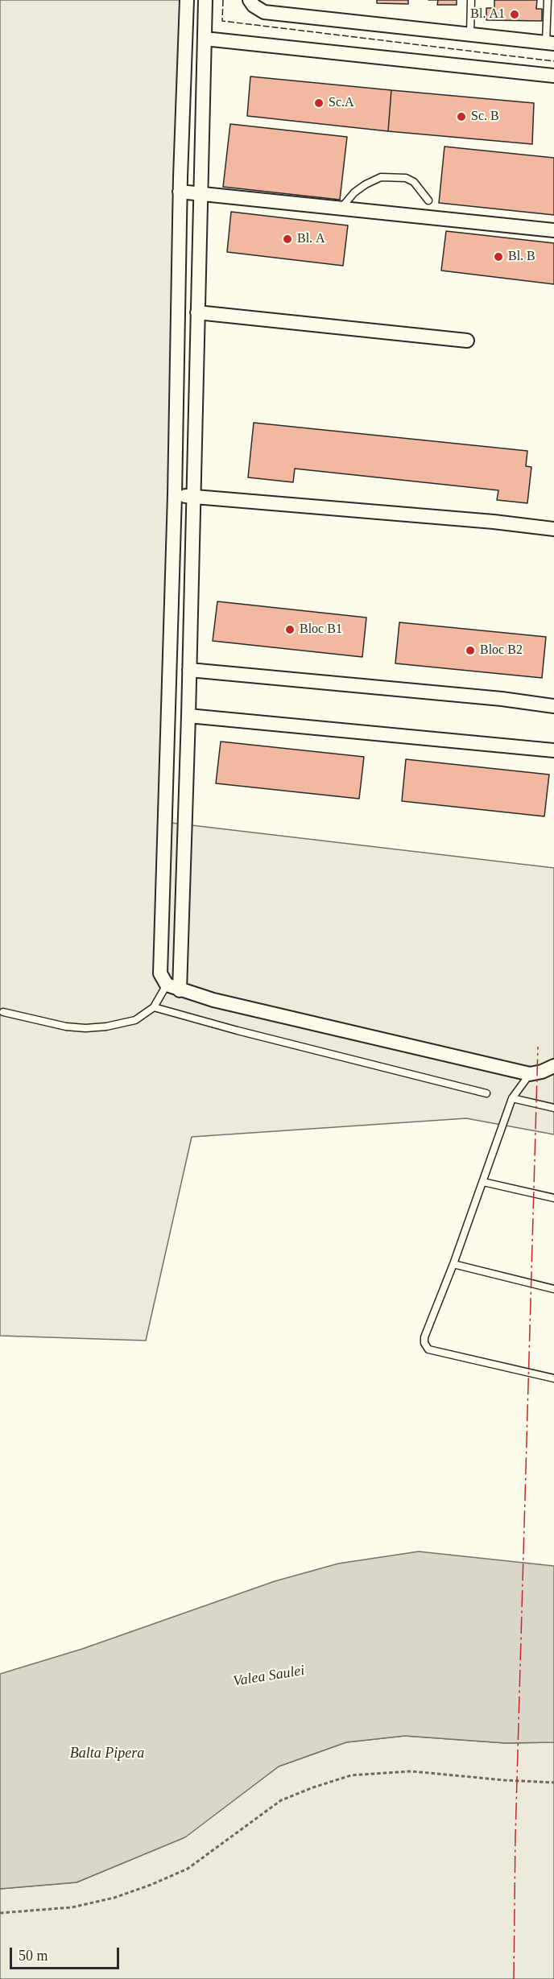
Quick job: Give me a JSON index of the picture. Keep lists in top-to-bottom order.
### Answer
{
  "water": ["Valea Saulei", "Balta Pipera"],
  "places": [
    "Bl. A1",
    "Sc.A",
    "Sc. B",
    "Bl. A",
    "Bl. B",
    "Bloc B1",
    "Bloc B2"
  ],
  "scale_bar": "50 m"
}
